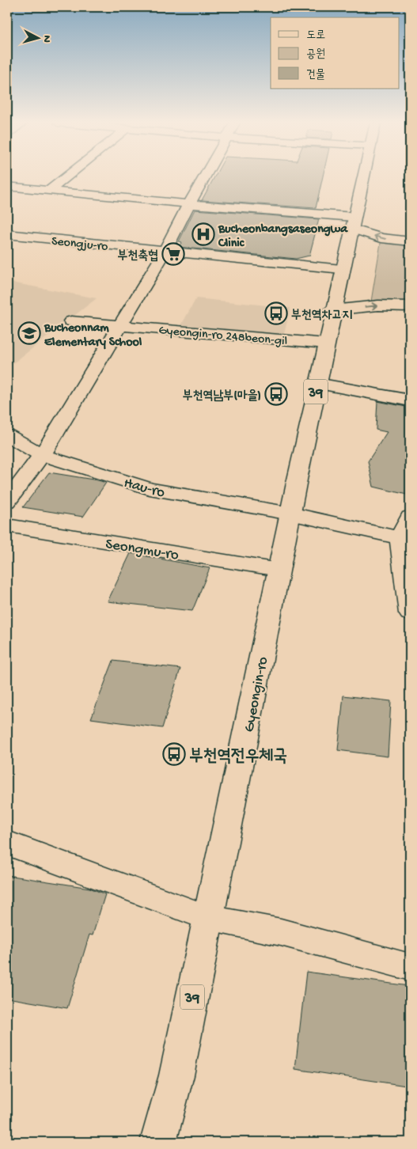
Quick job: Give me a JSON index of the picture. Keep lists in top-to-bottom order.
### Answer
{
  "streets": {
    "street": [
      "Seongju-ro",
      "Gyeongin-ro 248beon-gil",
      "39",
      "Hau-ro",
      "Seongmu-ro",
      "Gyeongin-ro"
    ]
  },
  "crossings": [
    ["Seongju-ro", "Gyeongin-ro"],
    ["Gyeongin-ro 248beon-gil", "Gyeongin-ro"],
    ["Hau-ro", "Gyeongin-ro"],
    ["Seongmu-ro", "Gyeongin-ro"]
  ],
  "places": {
    "hospital": ["Bucheonbangsaseongwa Clinic"],
    "supermarket": ["부천축협"],
    "bus stop": ["부천역차고지", "부천역남부(마을)", "부천역전우체국"],
    "school or university": ["Bucheonnam Elementary School"]
  },
  "legend": ["도로", "공원", "건물"],
  "north": "right"
}
